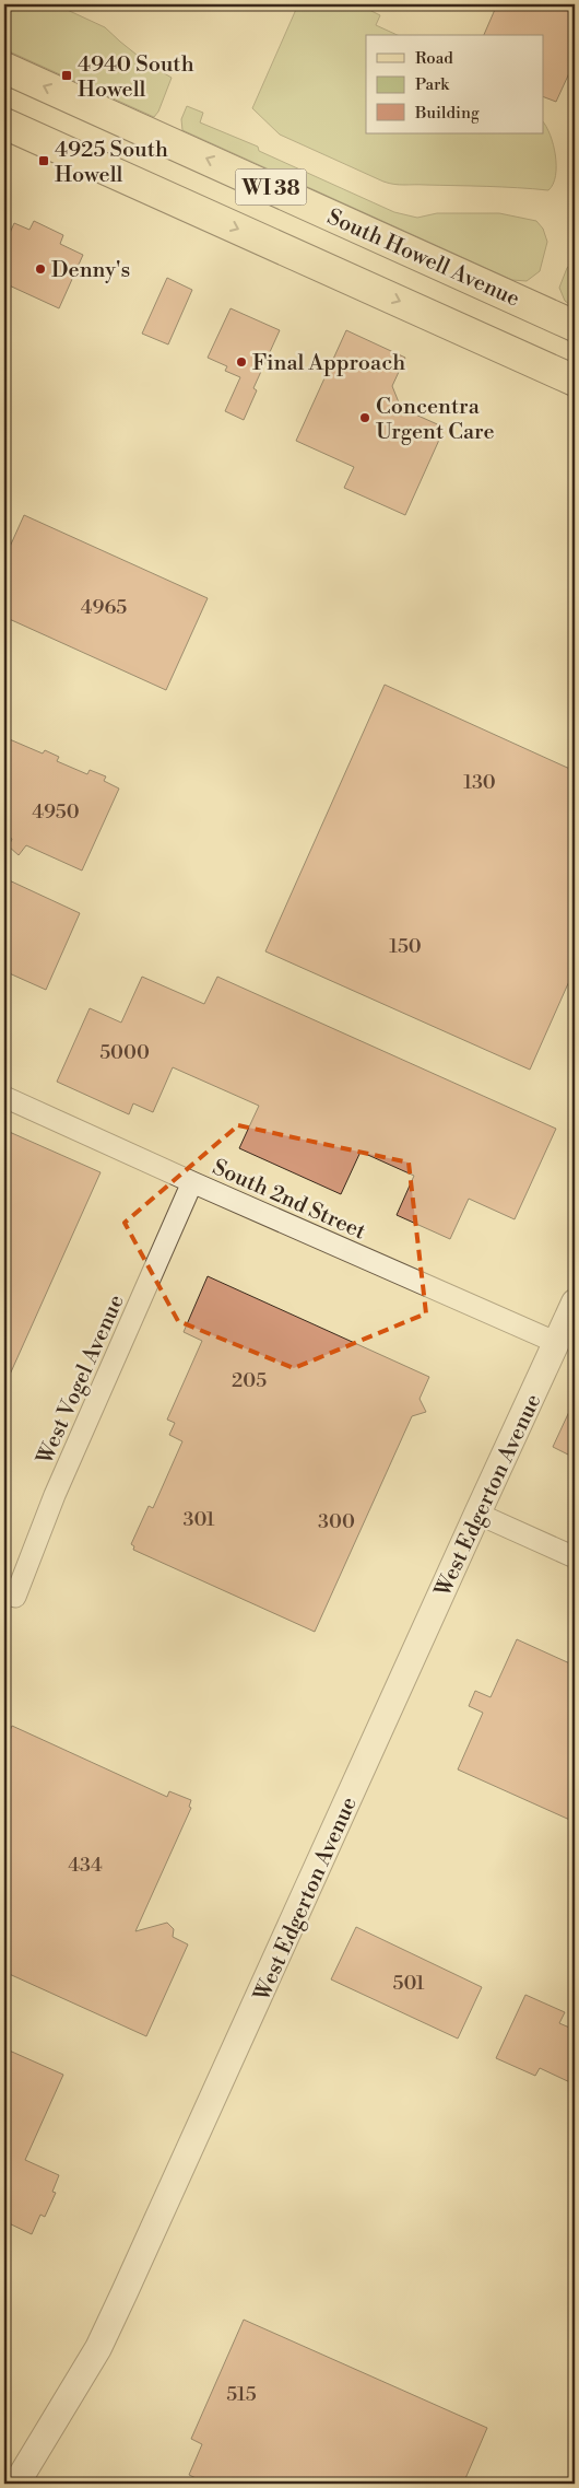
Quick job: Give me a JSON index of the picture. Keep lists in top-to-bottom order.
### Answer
{
  "streets": {
    "main road": ["WI 38", "South Howell Avenue"],
    "street": ["South 2nd Street", "West Vogel Avenue", "West Edgerton Avenue"]
  },
  "crossings": [
    ["South 2nd Street", "West Vogel Avenue"],
    ["South 2nd Street", "West Edgerton Avenue"]
  ],
  "places": {
    "transit": ["4940 South Howell", "4925 South Howell"],
    "other": ["Denny's", "Final Approach", "Concentra Urgent Care"]
  },
  "house_numbers": [
    "4965",
    "130",
    "4950",
    "150",
    "5000",
    "205",
    "301",
    "300",
    "434",
    "501",
    "515"
  ],
  "legend": ["Road", "Park", "Building"]
}
